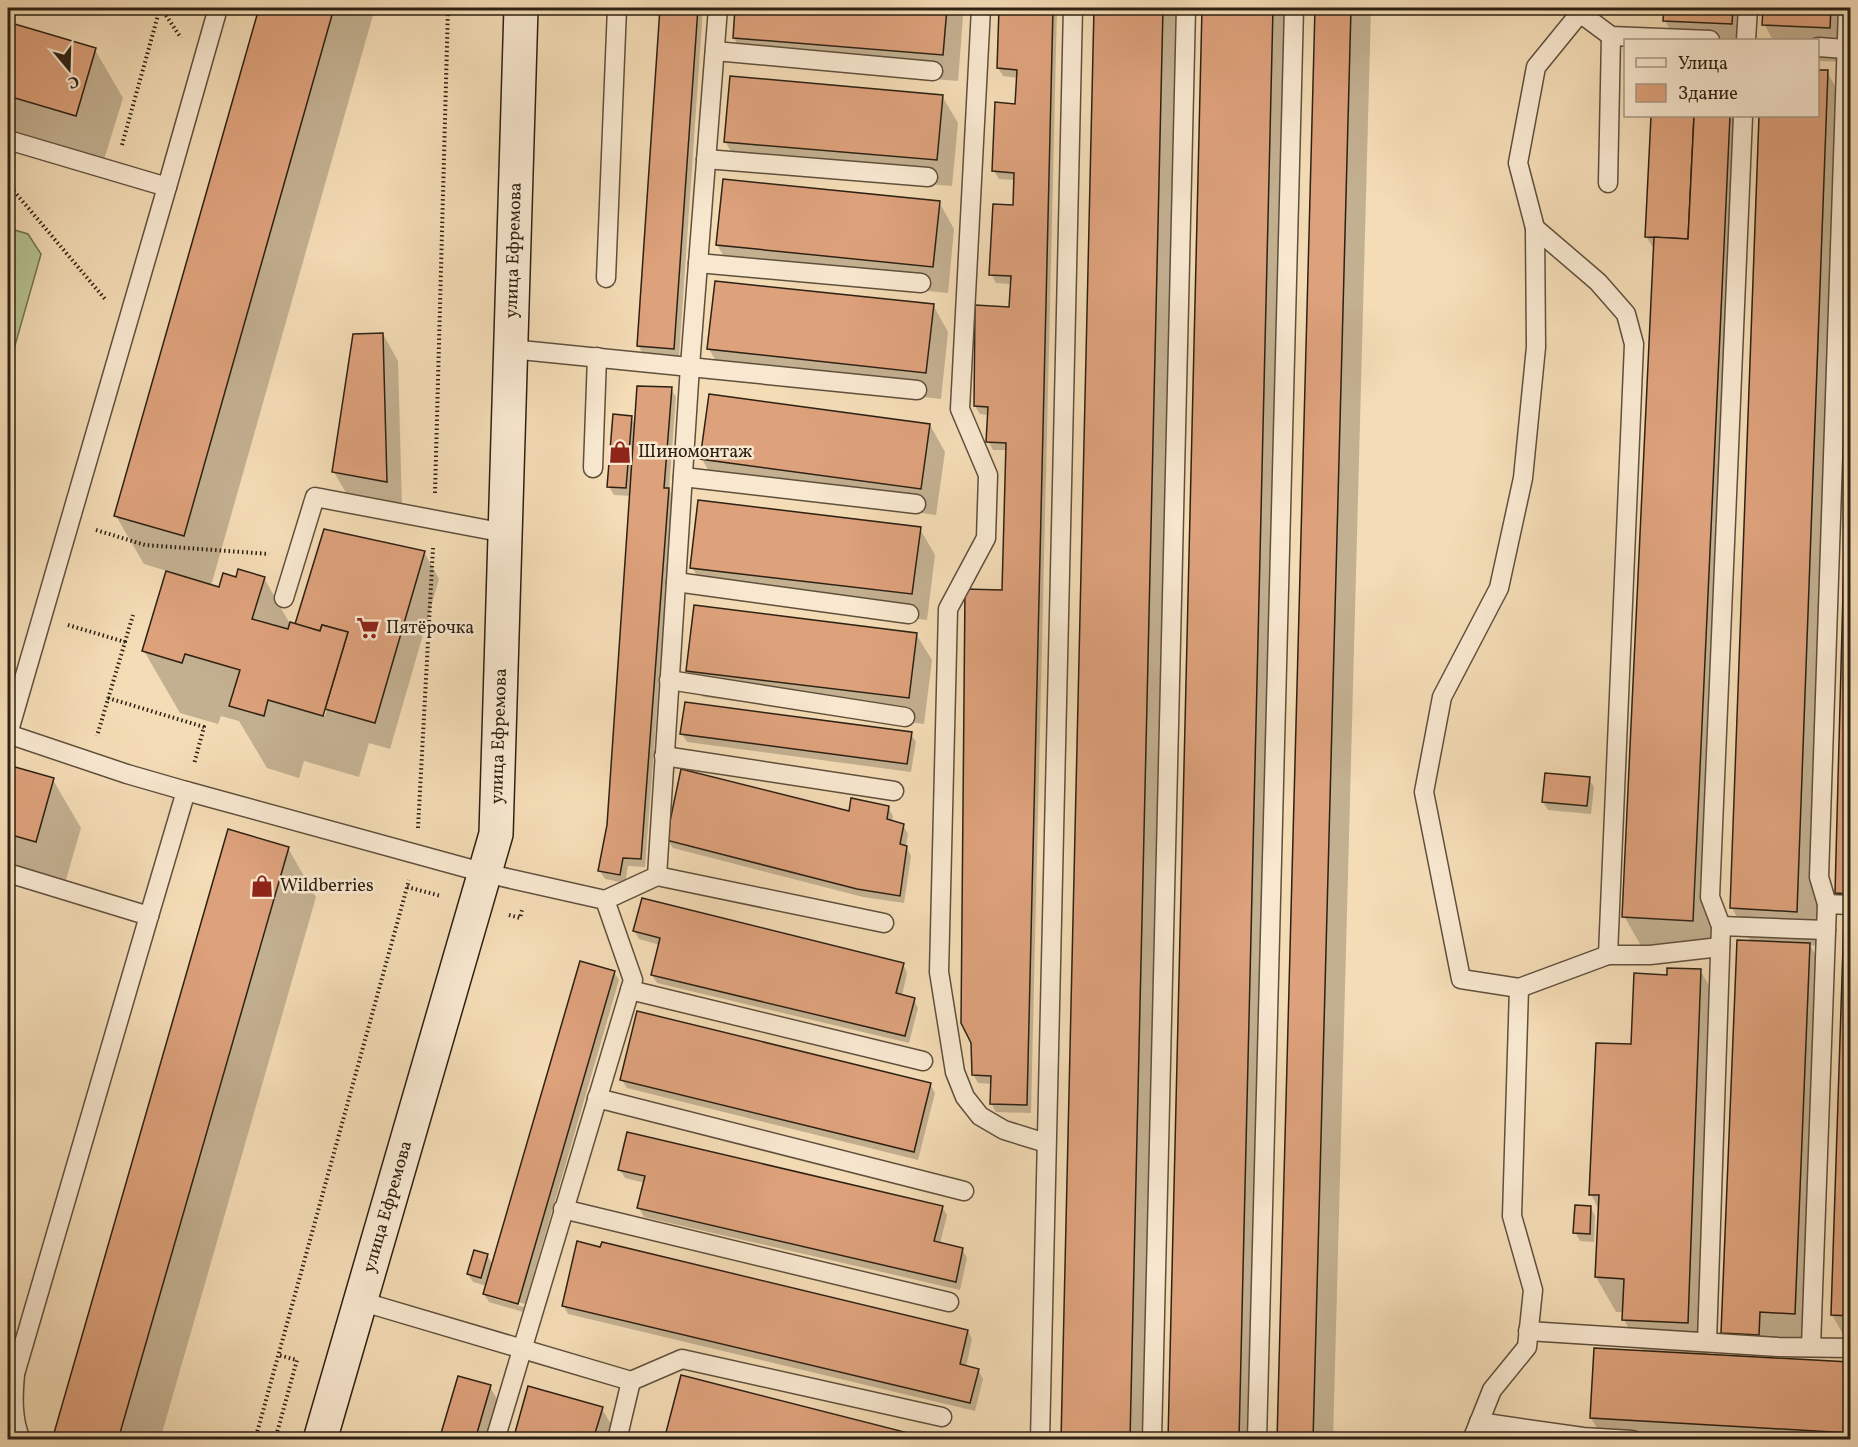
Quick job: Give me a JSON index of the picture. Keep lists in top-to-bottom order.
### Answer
{
  "streets": {
    "street": ["улица Ефремова"]
  },
  "places": {
    "shop": ["Шиномонтаж", "Wildberries"],
    "supermarket": ["Пятёрочка"]
  },
  "legend": ["Улица", "Здание"],
  "north": "bottom"
}
